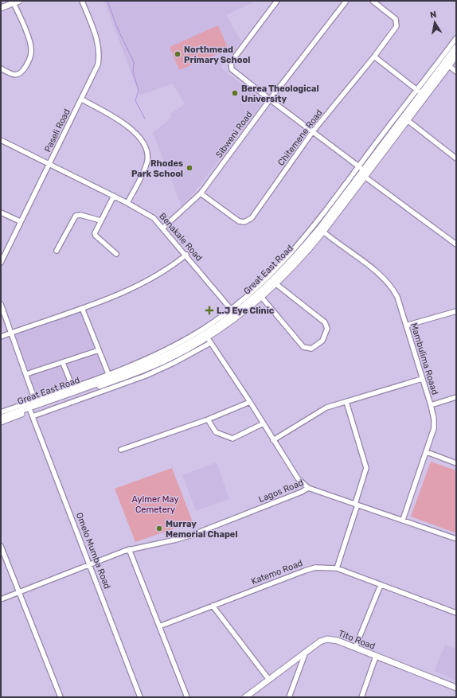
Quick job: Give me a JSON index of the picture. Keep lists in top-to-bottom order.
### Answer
{
  "streets": {
    "main road": ["Great East Road", "Tito Road"],
    "street": [
      "Paseli Road",
      "Sibweni Road",
      "Chitemene Road",
      "Benakale Road",
      "Mambulima Roaad",
      "Lagos Road",
      "Omelo Mumba Road",
      "Katemo Road"
    ]
  },
  "crossings": [
    ["Paseli Road", "Benakale Road"],
    ["Sibweni Road", "Chitemene Road"],
    ["Sibweni Road", "Benakale Road"],
    ["Benakale Road", "Great East Road"],
    ["Great East Road", "Mambulima Roaad"],
    ["Great East Road", "Omelo Mumba Road"],
    ["Mambulima Roaad", "Lagos Road"],
    ["Lagos Road", "Omelo Mumba Road"]
  ],
  "parks": ["Aylmer May Cemetery"],
  "places": {
    "other": [
      "Northmead Primary School",
      "Berea Theological University",
      "Rhodes Park School",
      "Murray Memorial Chapel"
    ],
    "health": ["L.J Eye Clinic"]
  },
  "north": "top"
}
